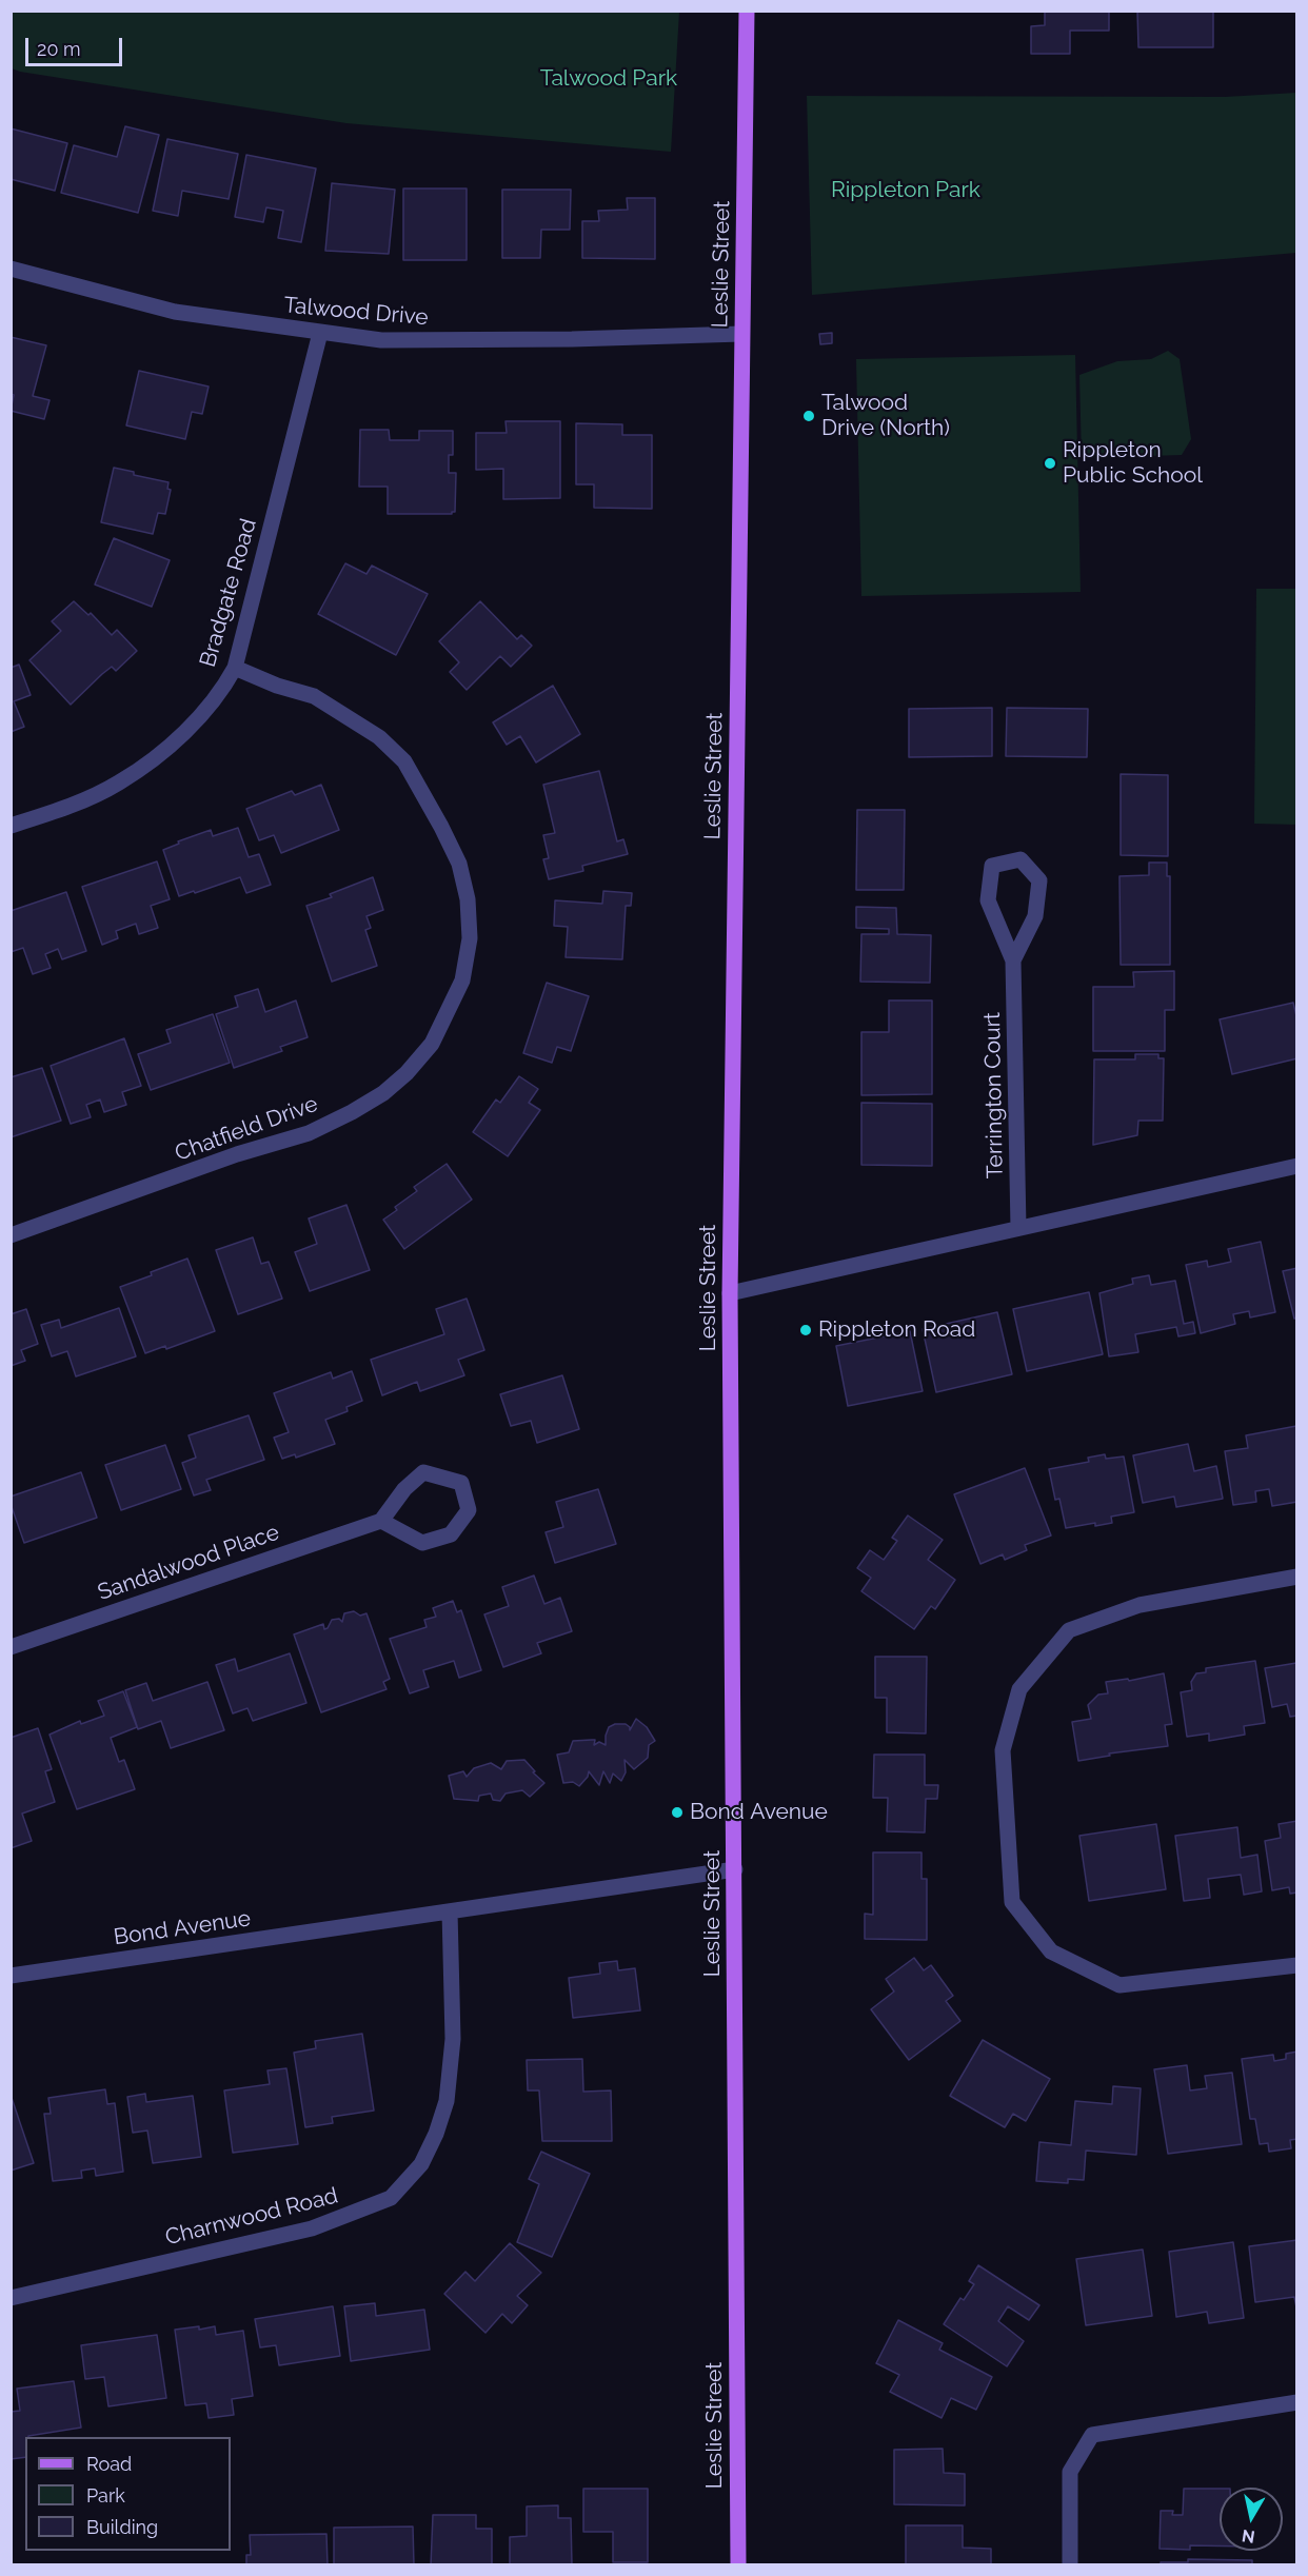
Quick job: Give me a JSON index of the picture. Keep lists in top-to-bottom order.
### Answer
{
  "streets": {
    "main road": ["Leslie Street"],
    "street": [
      "Talwood Drive",
      "Bradgate Road",
      "Terrington Court",
      "Chatfield Drive",
      "Sandalwood Place",
      "Bond Avenue",
      "Charnwood Road"
    ]
  },
  "crossings": [
    ["Leslie Street", "Talwood Drive"],
    ["Leslie Street", "Bond Avenue"],
    ["Talwood Drive", "Bradgate Road"],
    ["Bradgate Road", "Chatfield Drive"],
    ["Bond Avenue", "Charnwood Road"]
  ],
  "parks": ["Talwood Park", "Rippleton Park"],
  "places": [
    "Talwood Drive (North)",
    "Rippleton Public School",
    "Rippleton Road",
    "Bond Avenue"
  ],
  "legend": ["Road", "Park", "Building"],
  "scale_bar": "20 m",
  "north": "bottom"
}
